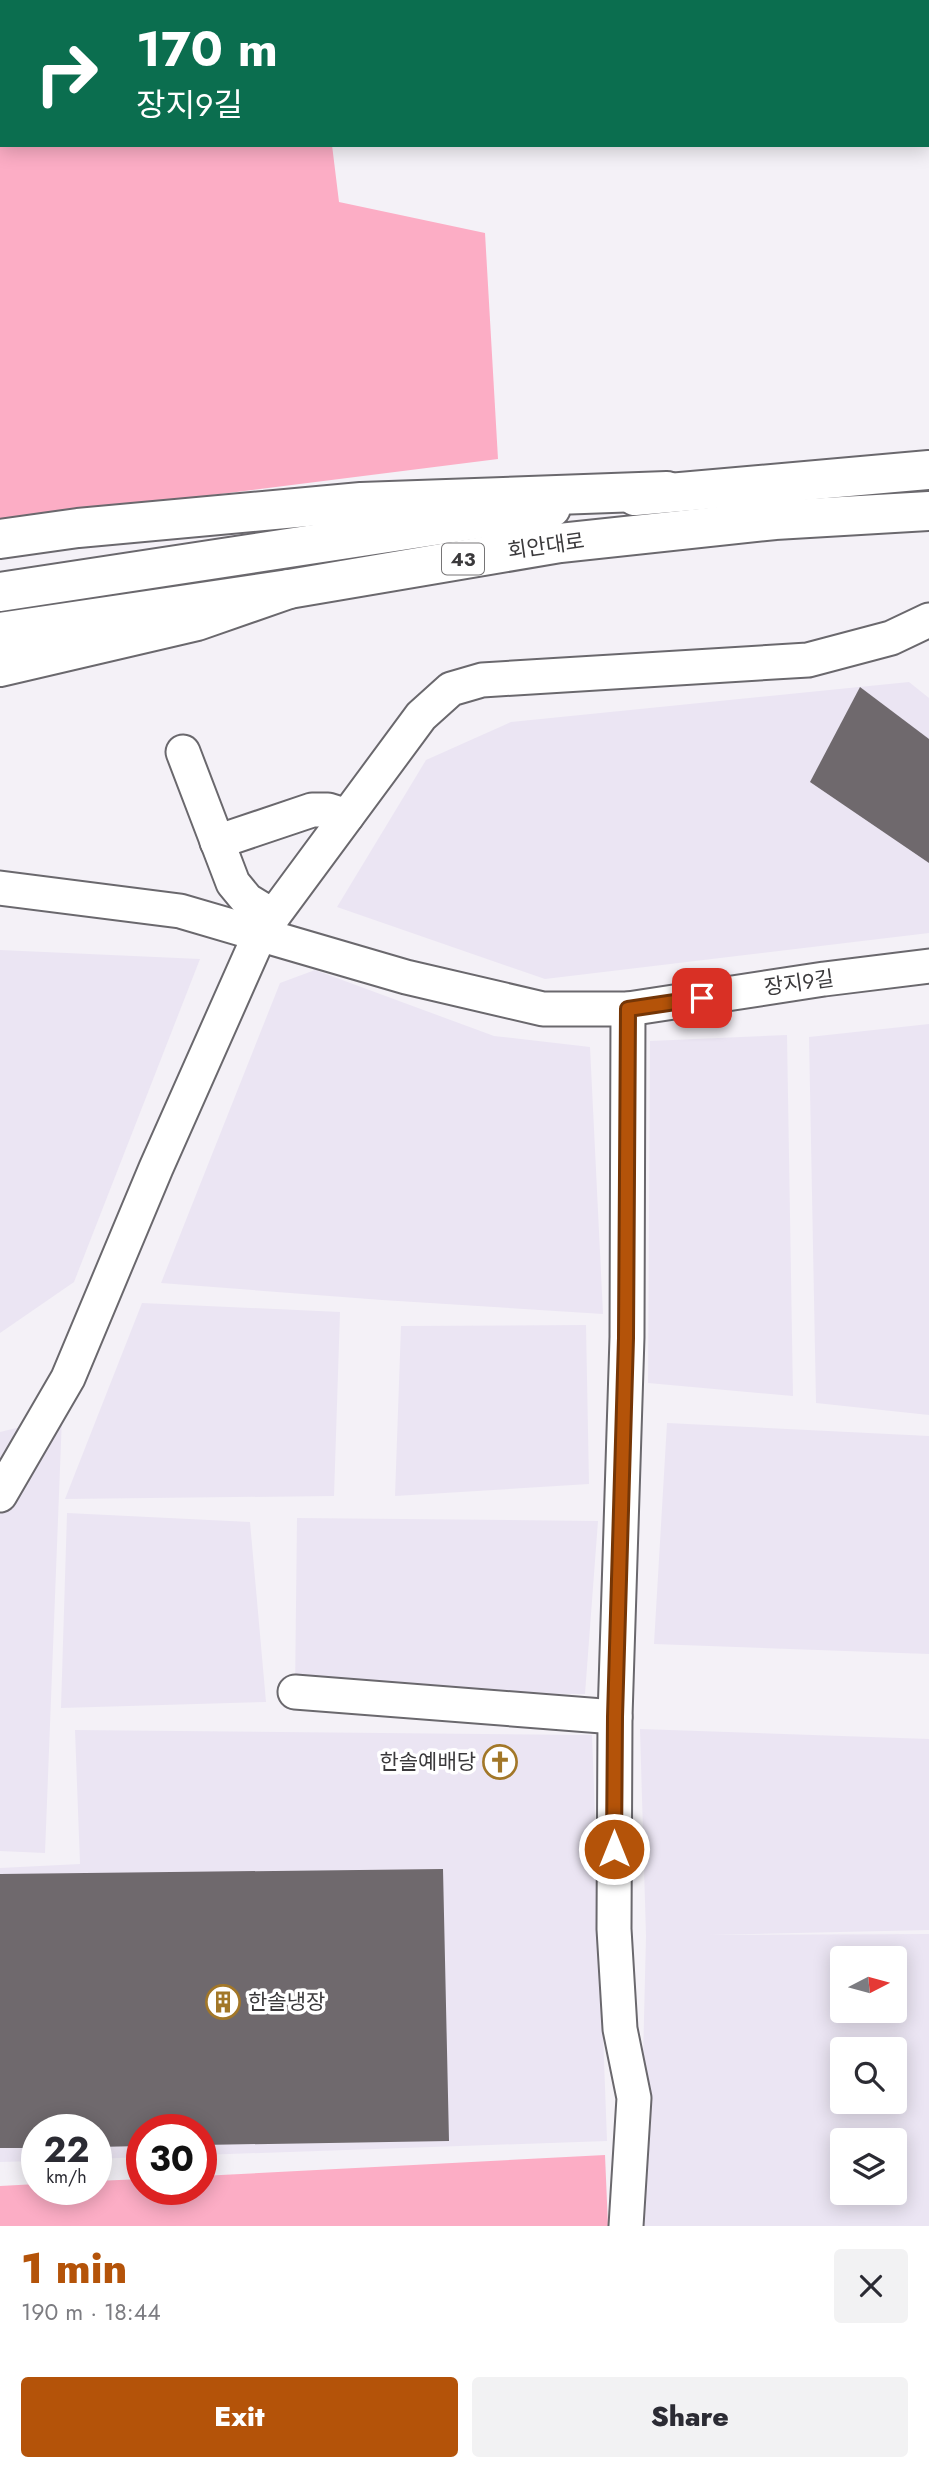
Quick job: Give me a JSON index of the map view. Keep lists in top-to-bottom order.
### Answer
{
  "streets": {
    "main road": ["회안대로", "43"],
    "street": ["장지9길"]
  },
  "places": {
    "church": ["한솔예배당"],
    "building": ["한솔냉장"]
  },
  "north": "right",
  "page": {
    "turn": ["170 m", "장지9길"],
    "speed": "22 km/h",
    "limit": "30",
    "heading": ["1 min", "190 m · 18:44"],
    "buttons": ["Exit", "Share"]
  }
}
